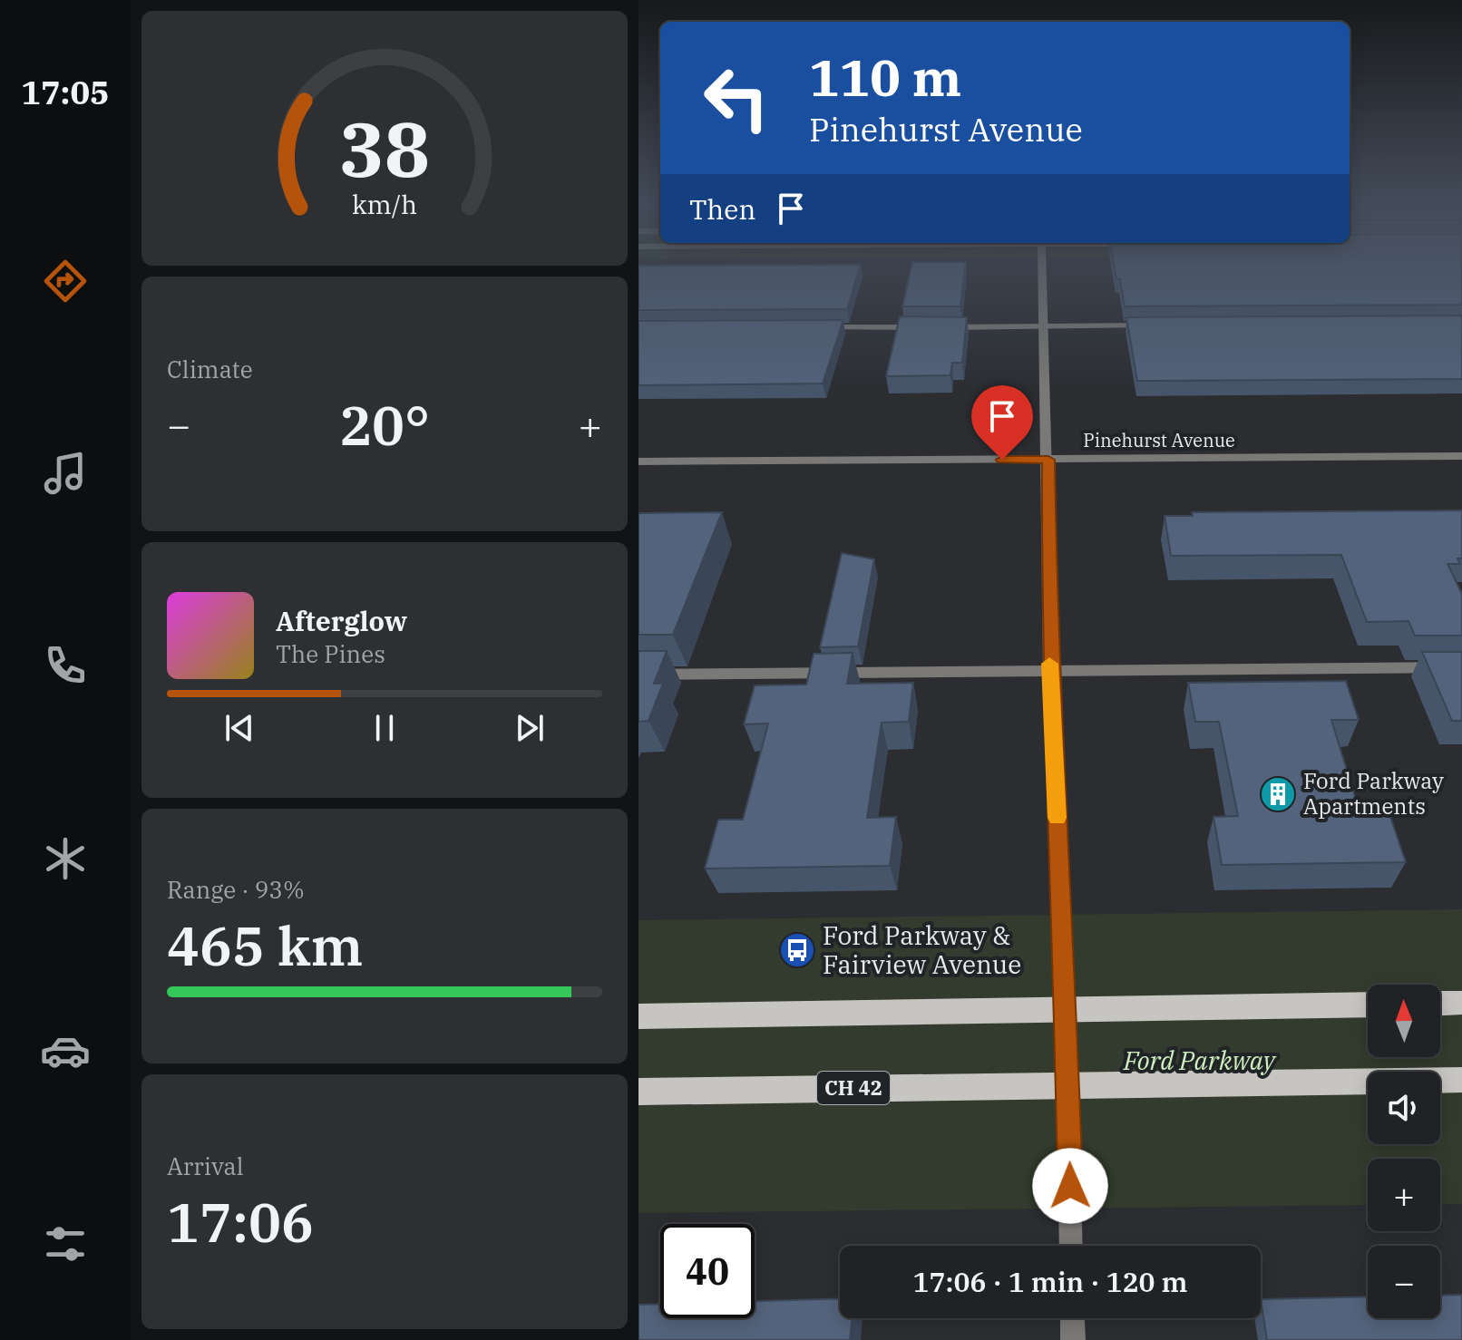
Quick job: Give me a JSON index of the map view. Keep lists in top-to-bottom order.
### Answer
{
  "streets": {
    "main road": ["CH 42"],
    "street": ["Pinehurst Avenue"]
  },
  "parks": ["Ford Parkway"],
  "places": {
    "building": ["Ford Parkway Apartments"],
    "bus stop": ["Ford Parkway & Fairview Avenue"]
  },
  "north": "top",
  "page": {
    "tabs": "17:05",
    "turn": ["110 m", "Pinehurst Avenue"],
    "then": "Then",
    "tile": [
      "Climate",
      ["Range · 93%", "465 km"],
      ["Arrival", "17:06"]
    ],
    "heat": ["−", "20°", "+"],
    "song": ["Afterglow", "The Pines"],
    "map_buttons": ["+", "−"],
    "limit": "40",
    "trip": "17:06 · 1 min · 120 m",
    "gauge": ["38", "km/h"]
  }
}
